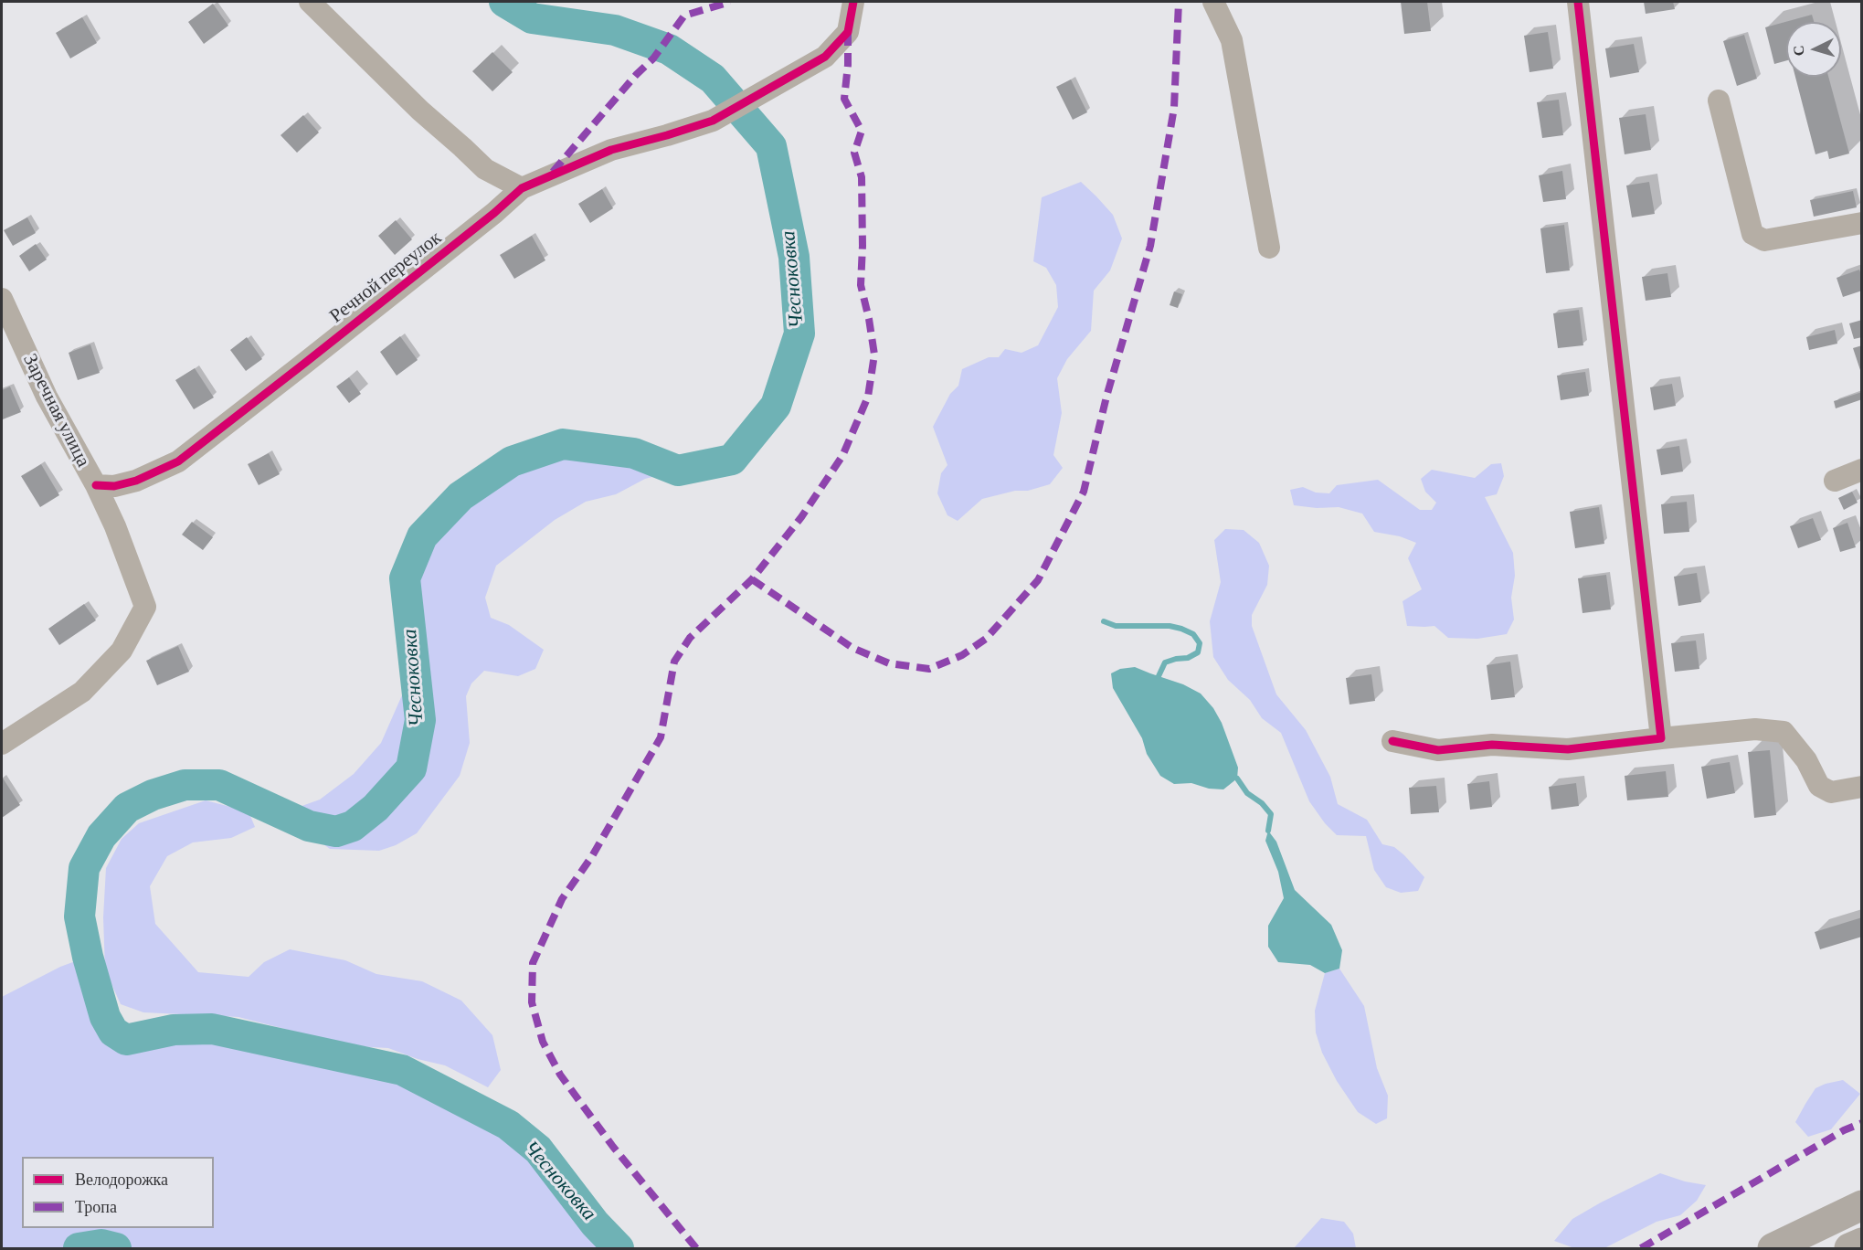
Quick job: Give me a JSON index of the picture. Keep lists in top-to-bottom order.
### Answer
{
  "streets": {
    "street": ["Речной переулок", "Заречная улица"]
  },
  "crossings": [
    ["Речной переулок", "Заречная улица"]
  ],
  "water": ["Чесноковка"],
  "legend": ["Велодорожка", "Тропа"],
  "north": "left"
}
